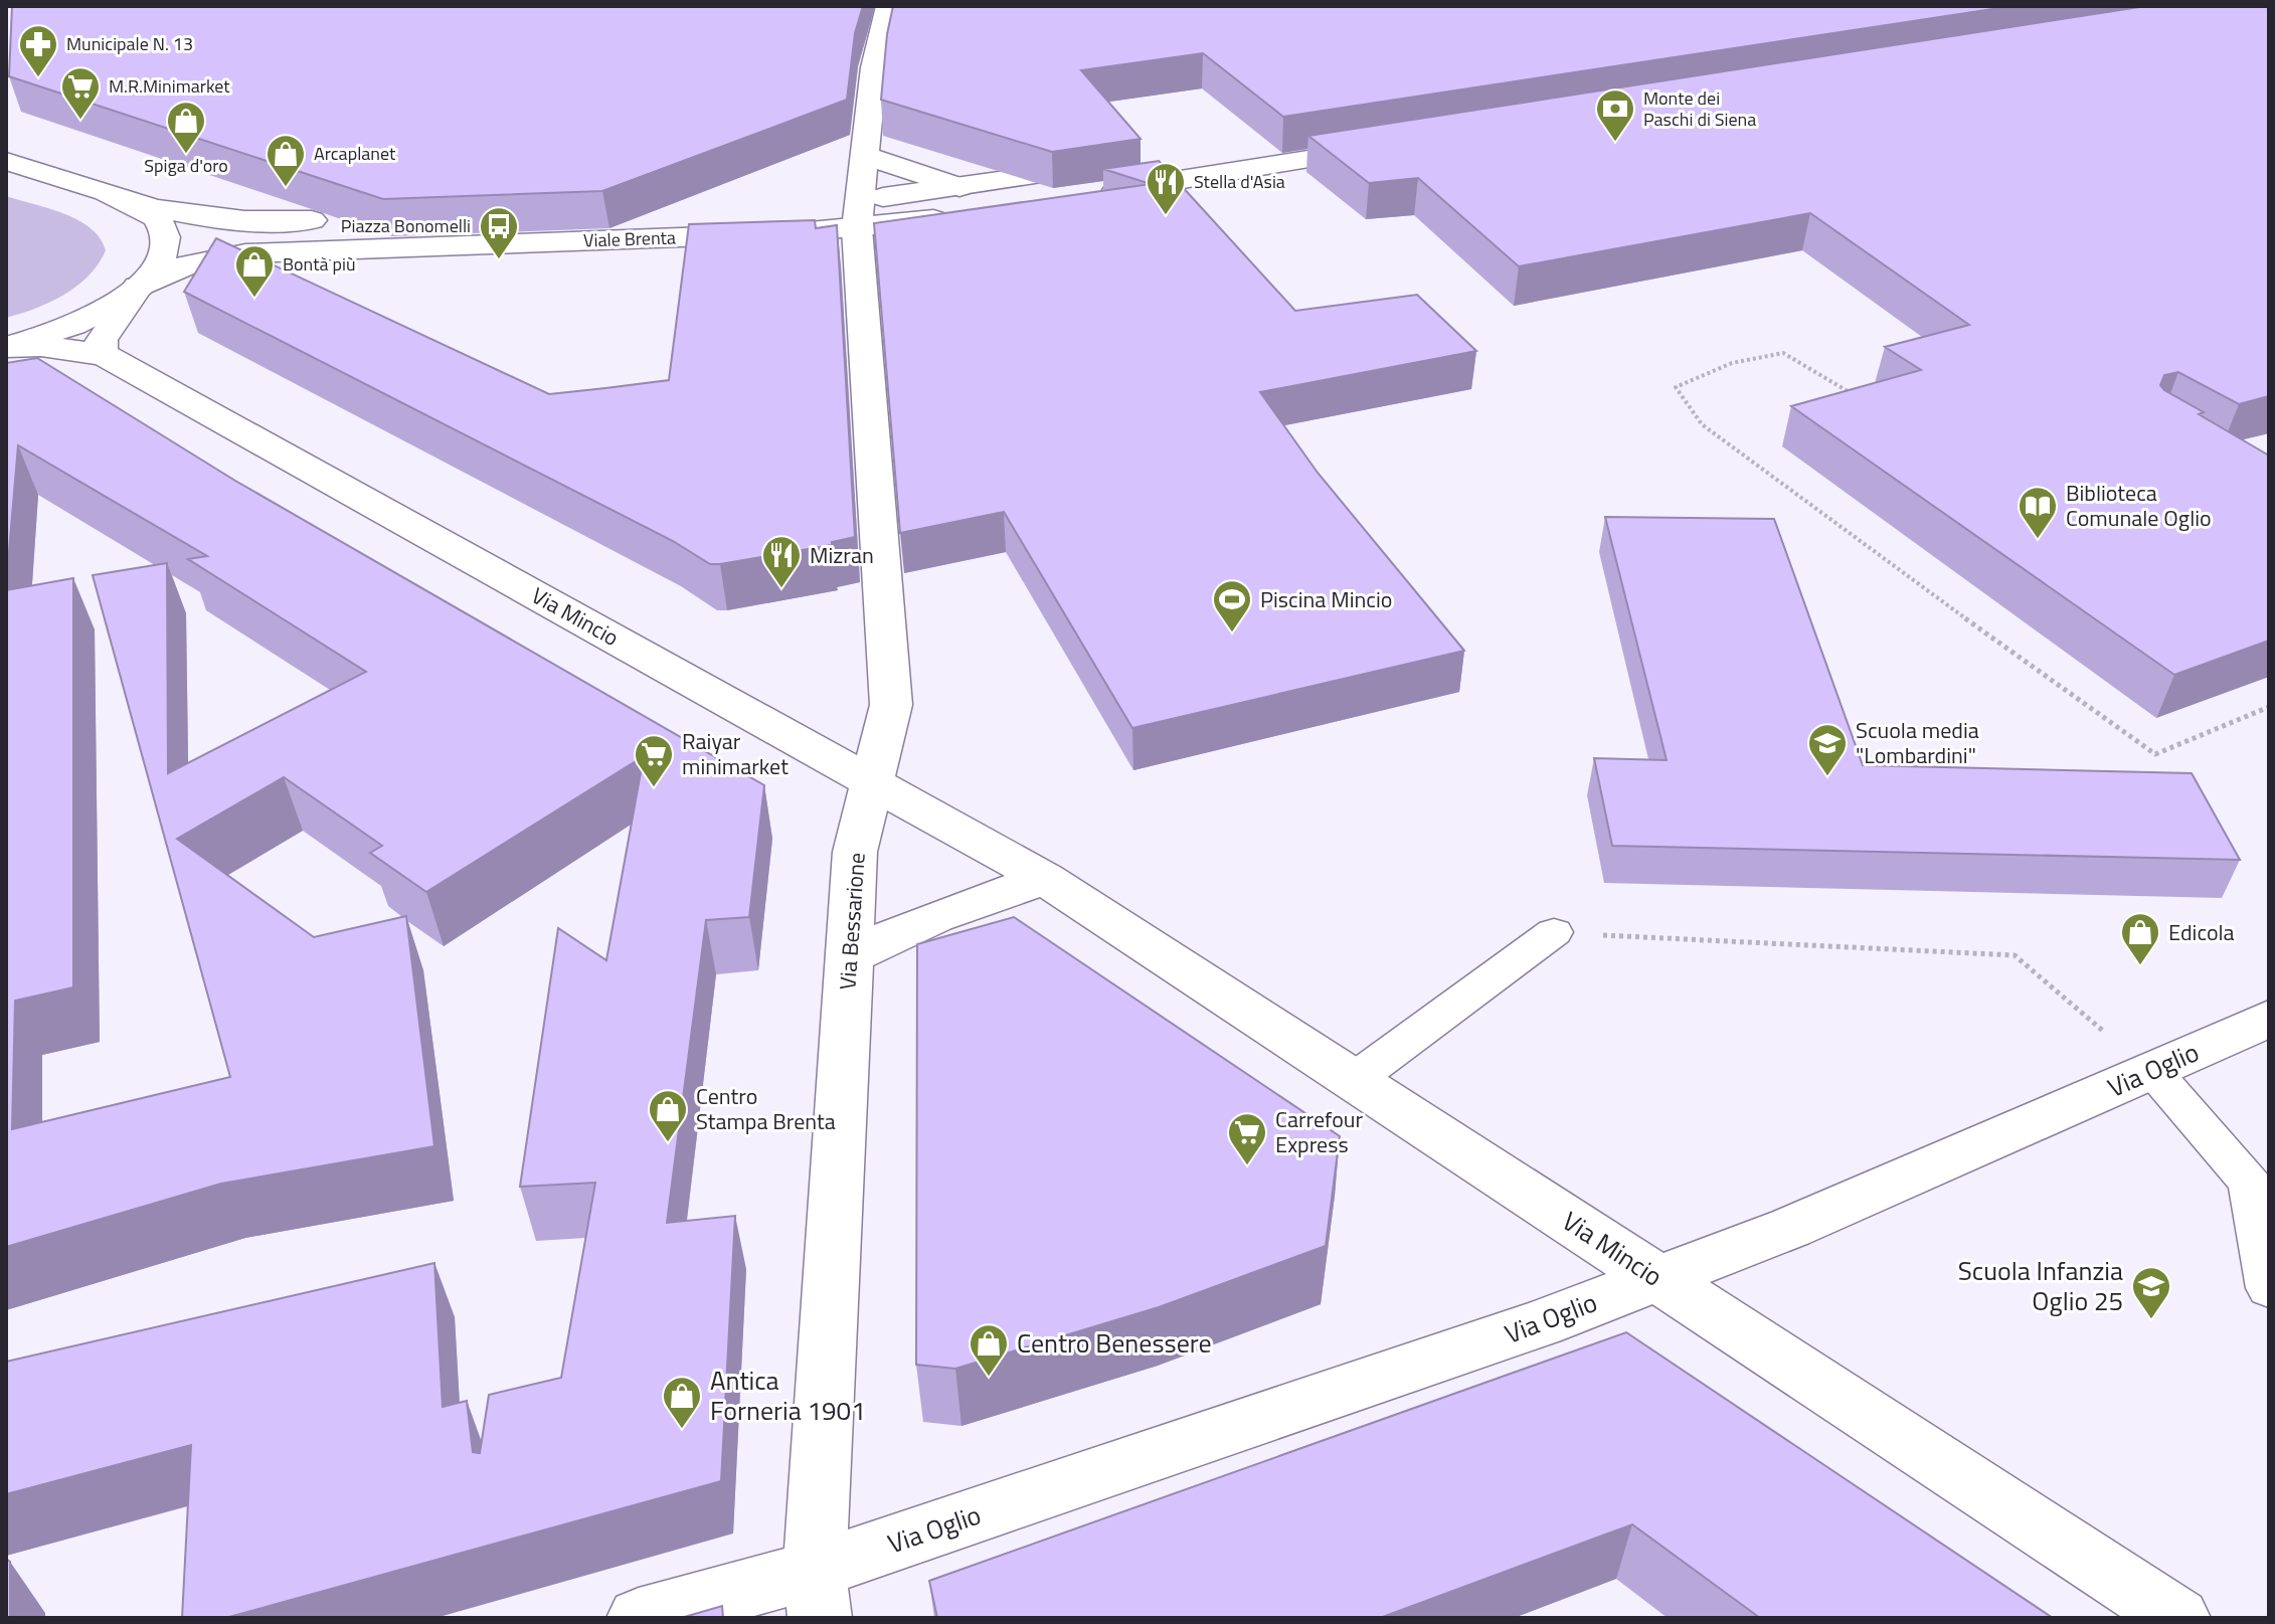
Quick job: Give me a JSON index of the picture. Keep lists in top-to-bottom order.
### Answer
{
  "streets": {
    "street": [
      "Viale Brenta",
      "Via Mincio",
      "Via Bessarione",
      "Via Oglio"
    ]
  },
  "crossings": [
    ["Viale Brenta", "Via Bessarione"],
    ["Via Mincio", "Via Bessarione"],
    ["Via Mincio", "Via Oglio"],
    ["Via Bessarione", "Via Oglio"]
  ],
  "places": {
    "pharmacy": ["Municipale N. 13"],
    "supermarket": ["M.R.Minimarket", "Raiyar minimarket", "Carrefour Express"],
    "bank": ["Monte dei Paschi di Siena"],
    "shop": [
      "Spiga d'oro",
      "Arcaplanet",
      "Bontà più",
      "Edicola",
      "Centro Stampa Brenta",
      "Centro Benessere",
      "Antica Forneria 1901"
    ],
    "restaurant": ["Stella d'Asia", "Mizran"],
    "bus stop": ["Piazza Bonomelli"],
    "library": ["Biblioteca Comunale Oglio"],
    "sports": ["Piscina Mincio"],
    "school or university": ["Scuola media \"Lombardini\"", "Scuola Infanzia Oglio 25"]
  }
}
